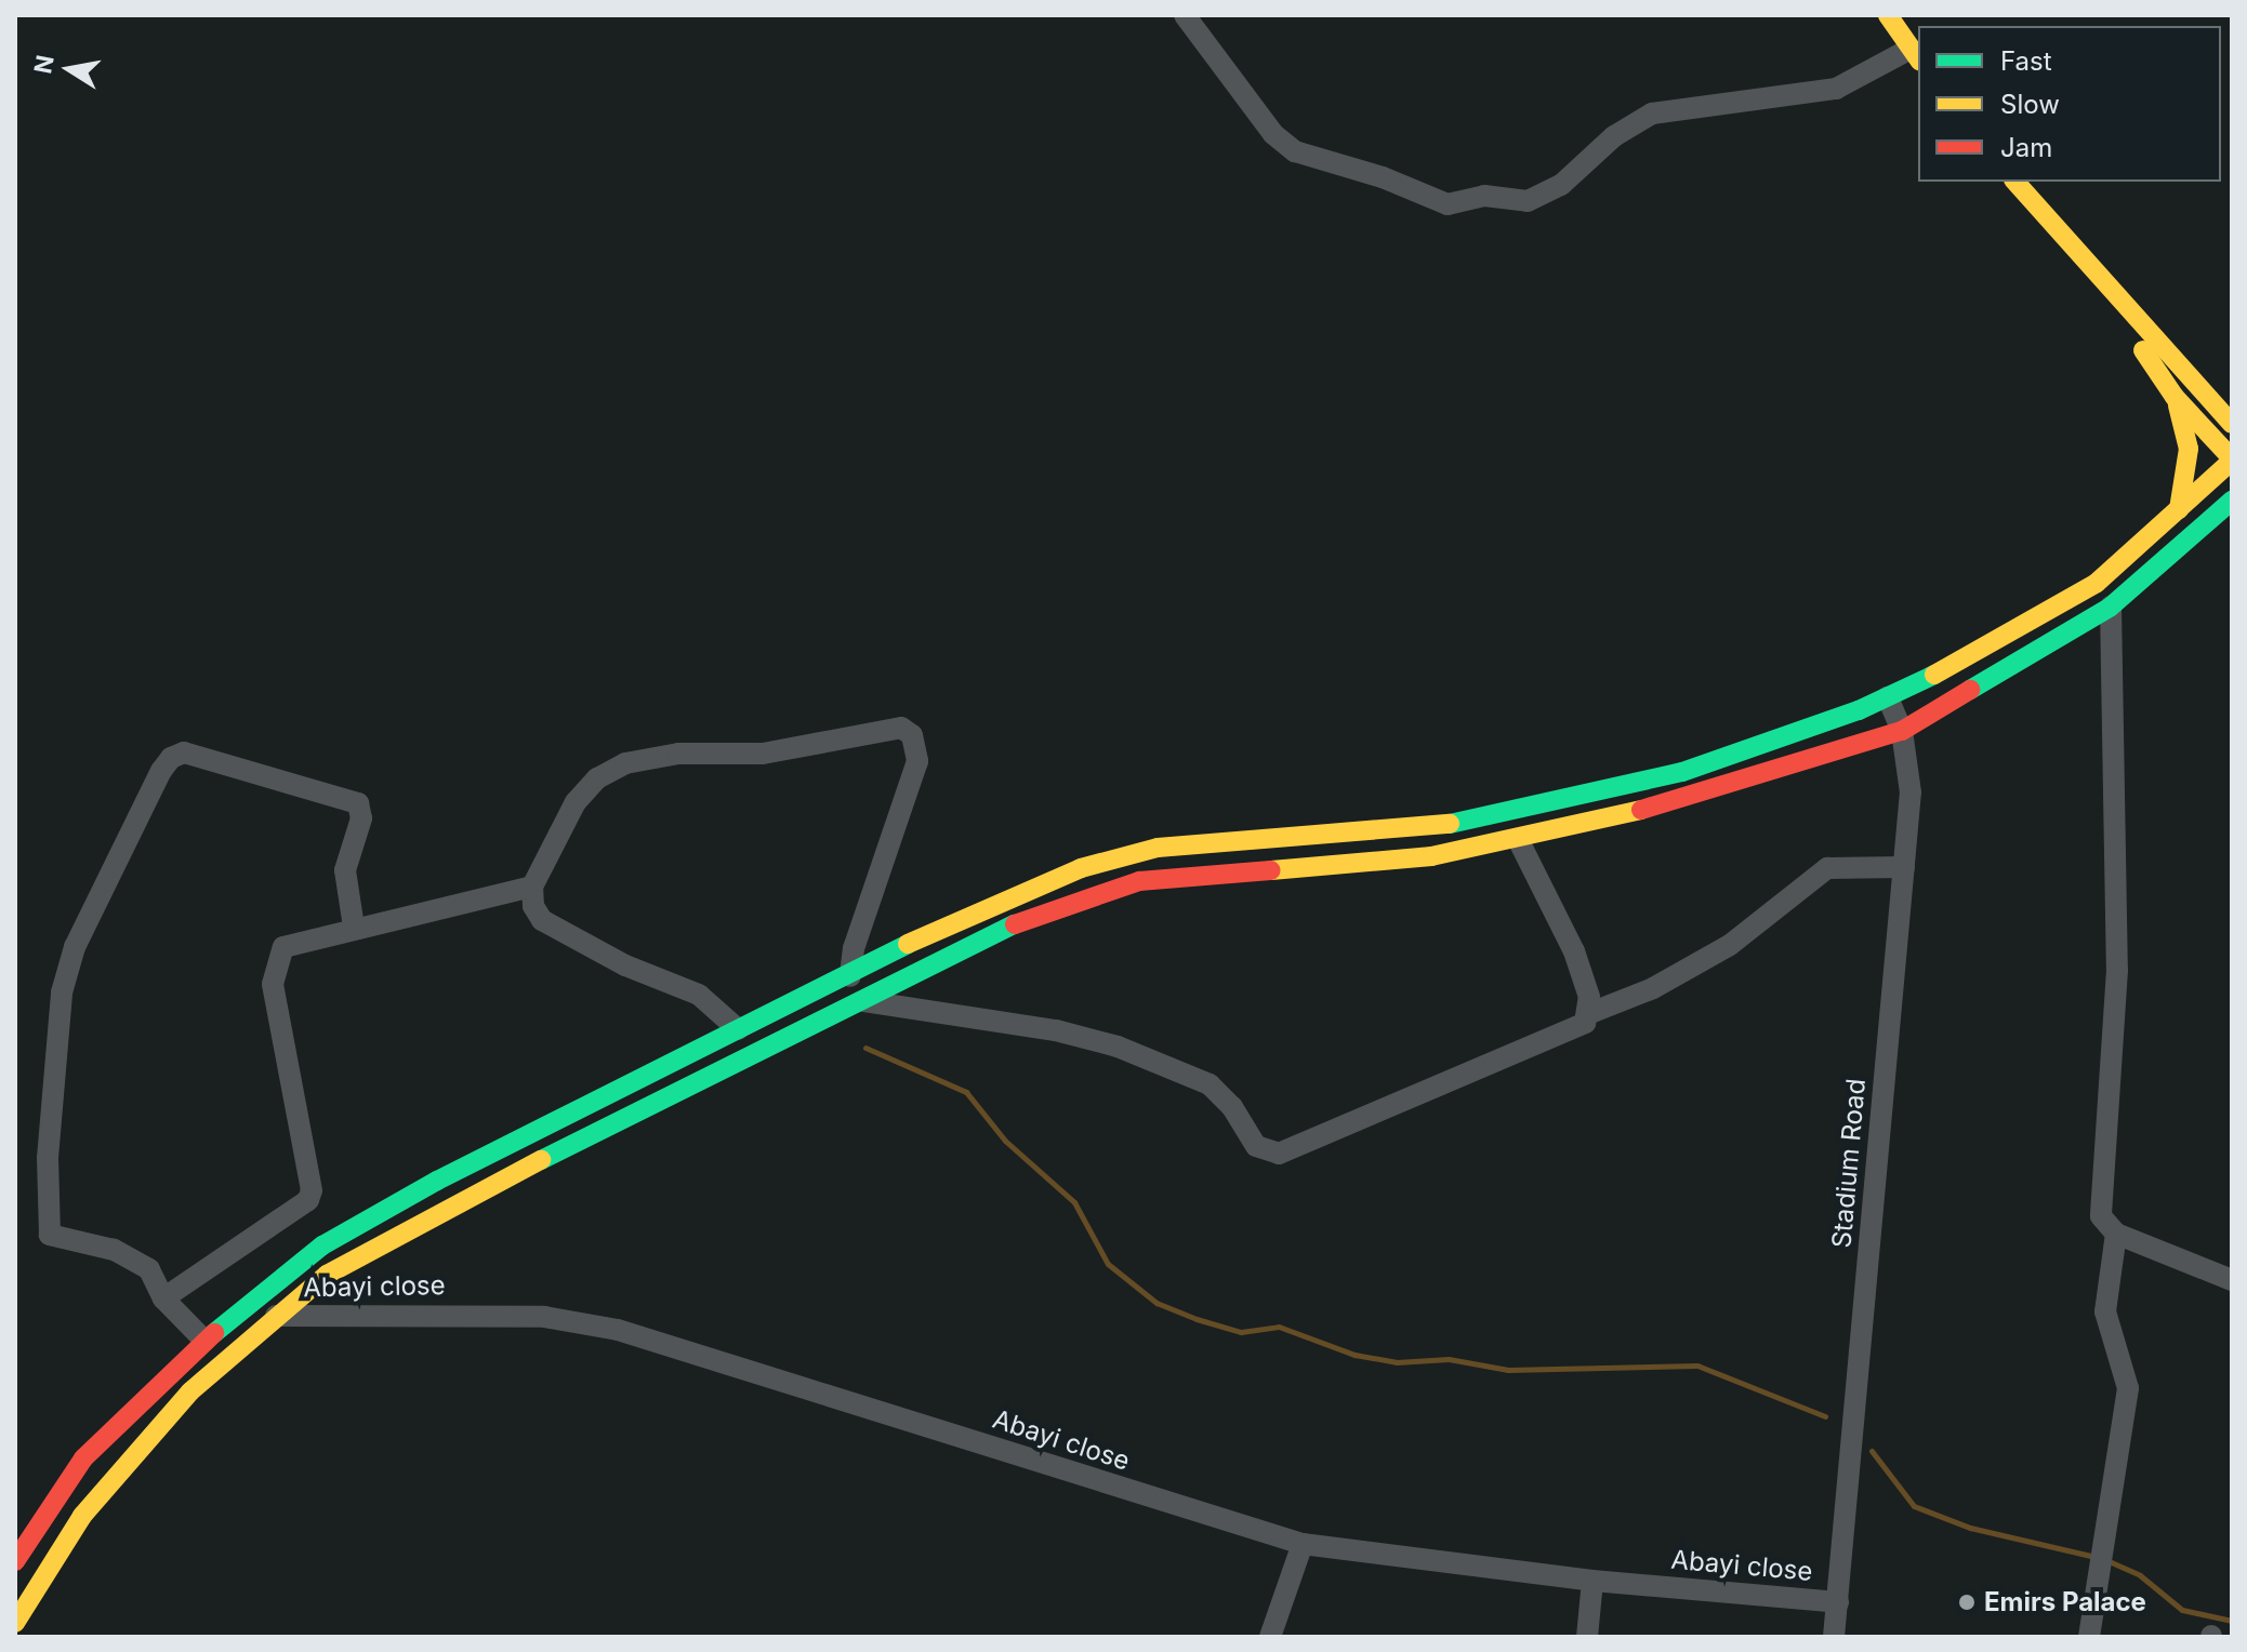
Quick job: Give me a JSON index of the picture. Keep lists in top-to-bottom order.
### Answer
{
  "streets": {
    "street": ["Stadium Road", "Abayi close"]
  },
  "crossings": [
    ["Stadium Road", "Abayi close"]
  ],
  "places": ["Emirs Palace"],
  "legend": ["Fast", "Slow", "Jam"],
  "north": "left"
}
